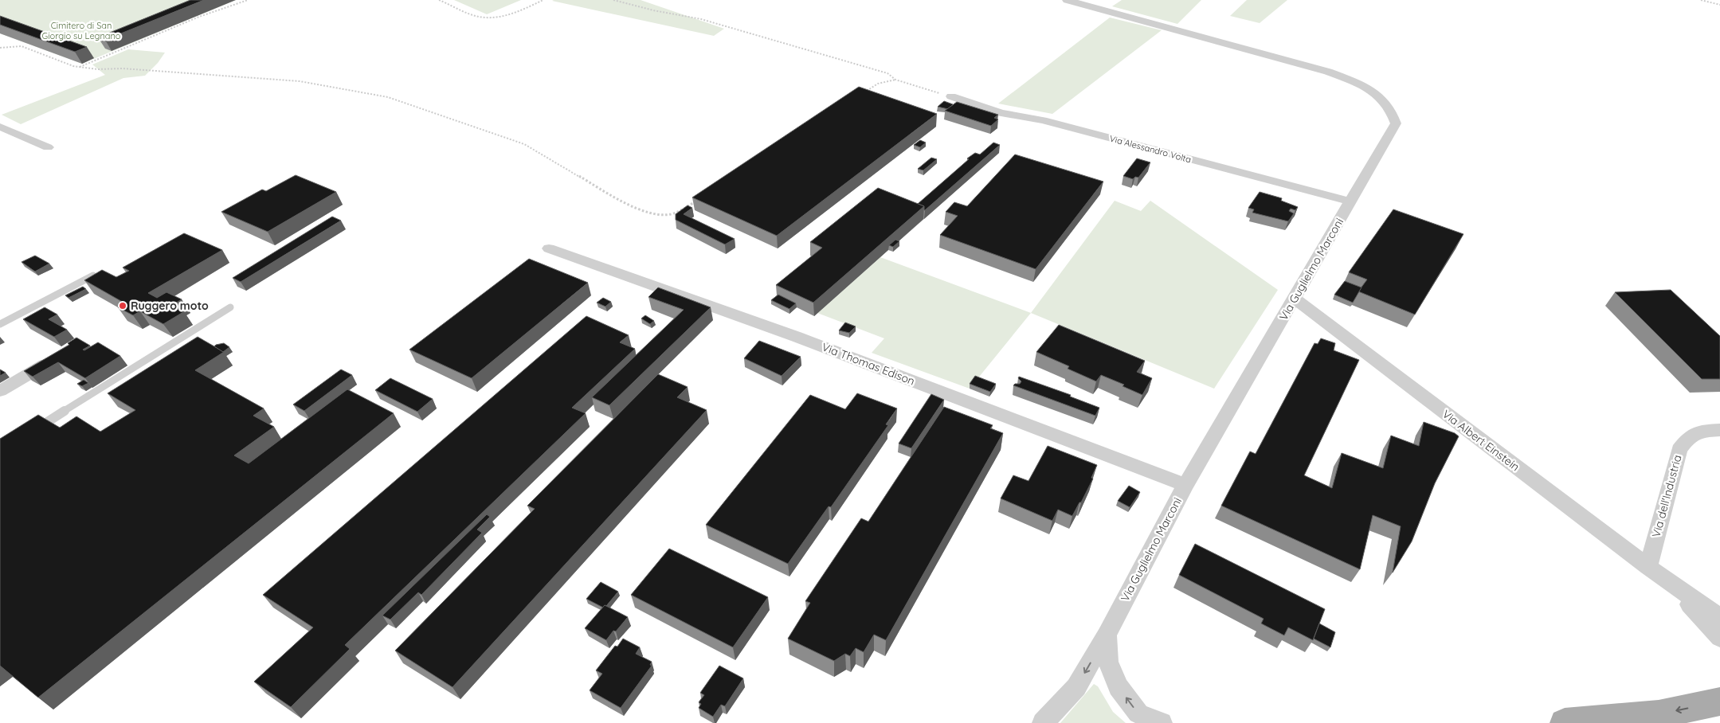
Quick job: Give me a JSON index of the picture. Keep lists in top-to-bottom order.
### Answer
{
  "streets": {
    "street": [
      "Via Alessandro Volta",
      "Via Guglielmo Marconi",
      "Via Thomas Edison",
      "Via Albert Einstein",
      "Via dell'Industria"
    ]
  },
  "crossings": [
    ["Via Alessandro Volta", "Via Guglielmo Marconi"],
    ["Via Guglielmo Marconi", "Via Thomas Edison"],
    ["Via Guglielmo Marconi", "Via Albert Einstein"],
    ["Via Albert Einstein", "Via dell'Industria"]
  ],
  "parks": ["Cimitero di San Giorgio su Legnano"],
  "places": ["Ruggero moto"]
}
